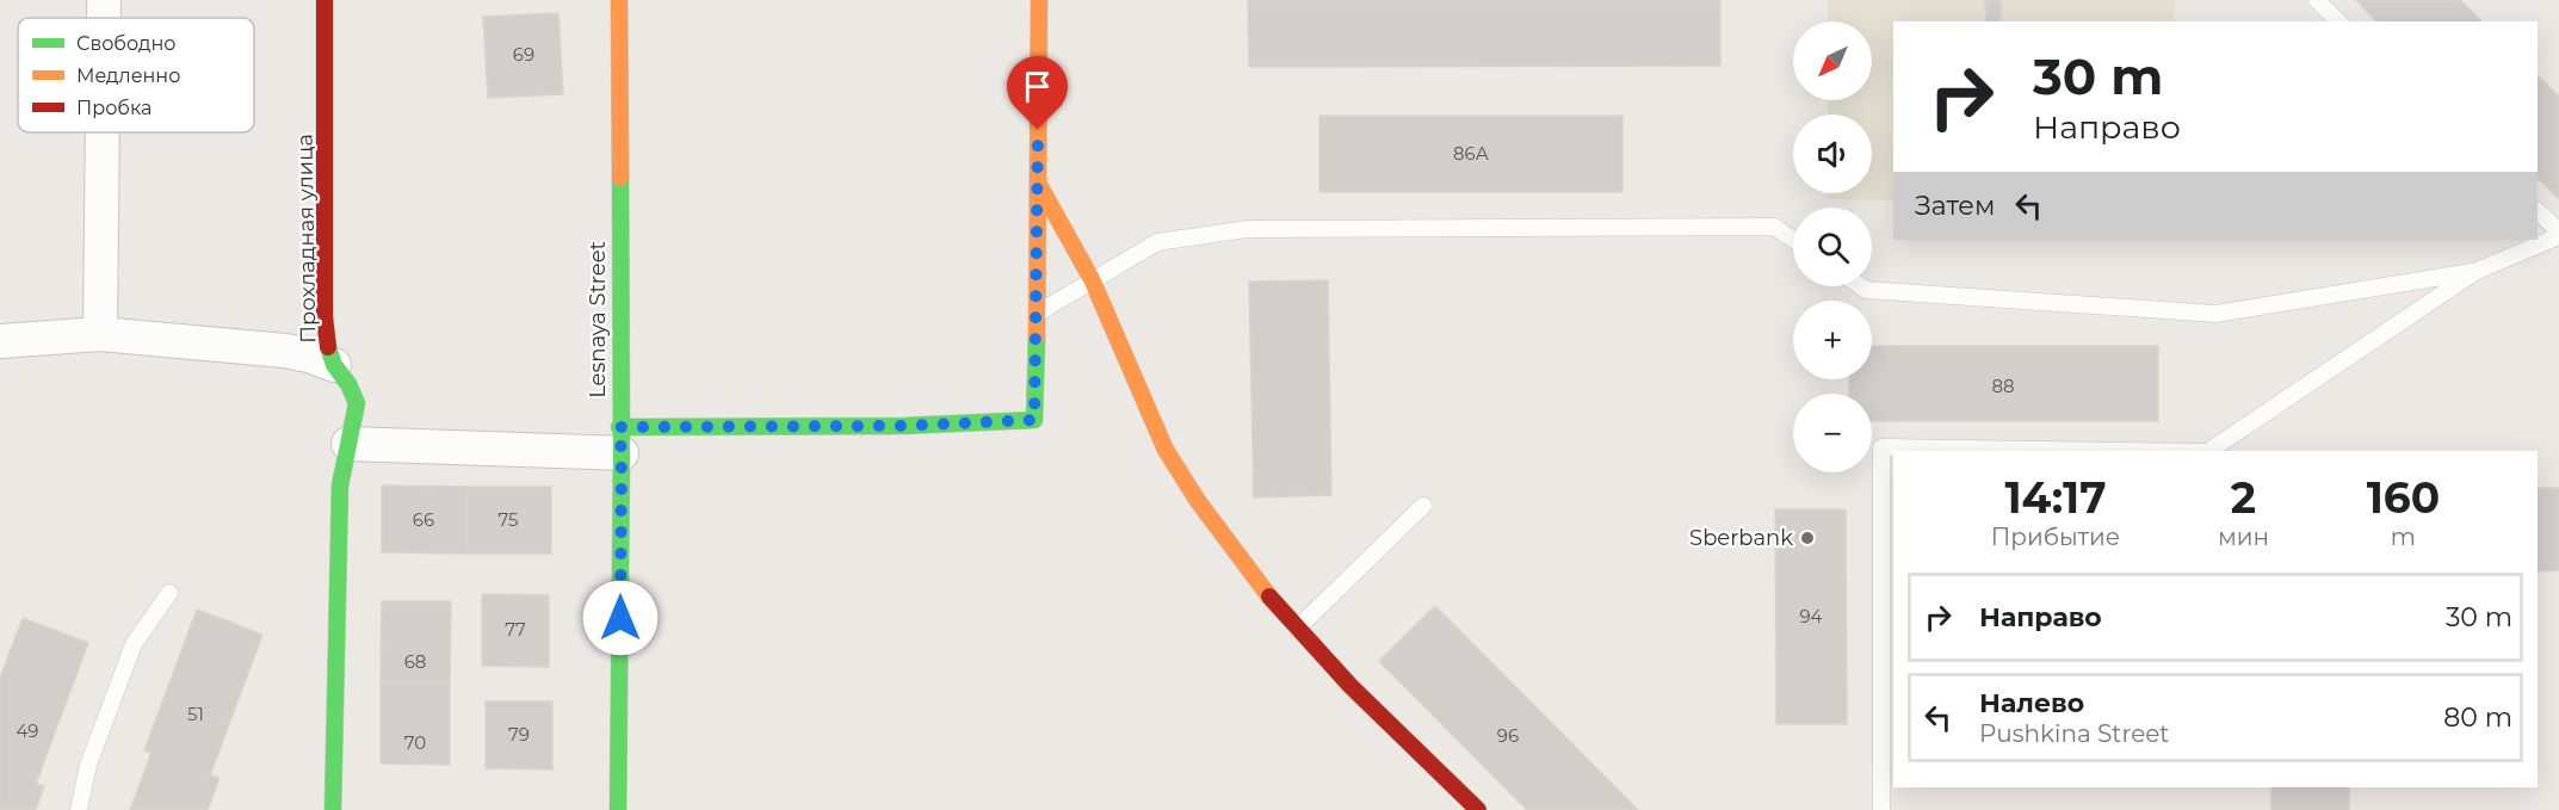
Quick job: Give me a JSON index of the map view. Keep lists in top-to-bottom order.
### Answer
{
  "streets": {
    "street": ["Прохладная улица", "Lesnaya Street"]
  },
  "places": ["Sberbank"],
  "house_numbers": [
    "69",
    "86А",
    "88",
    "66",
    "75",
    "94",
    "77",
    "68",
    "51",
    "49",
    "79",
    "96",
    "70"
  ],
  "legend": ["Свободно", "Медленно", "Пробка"],
  "north": "bottom left",
  "page": {
    "map_buttons": ["+", "−"],
    "turn": ["30 m", "Направо"],
    "then": "Затем",
    "eta": [
      "14:17",
      "Прибытие",
      "2",
      "мин",
      "160",
      "m"
    ],
    "list": [
      {
        "name": "Направо",
        "value": "30 m"
      },
      {
        "name": "Налево",
        "note": "Pushkina Street",
        "value": "80 m"
      }
    ]
  }
}
